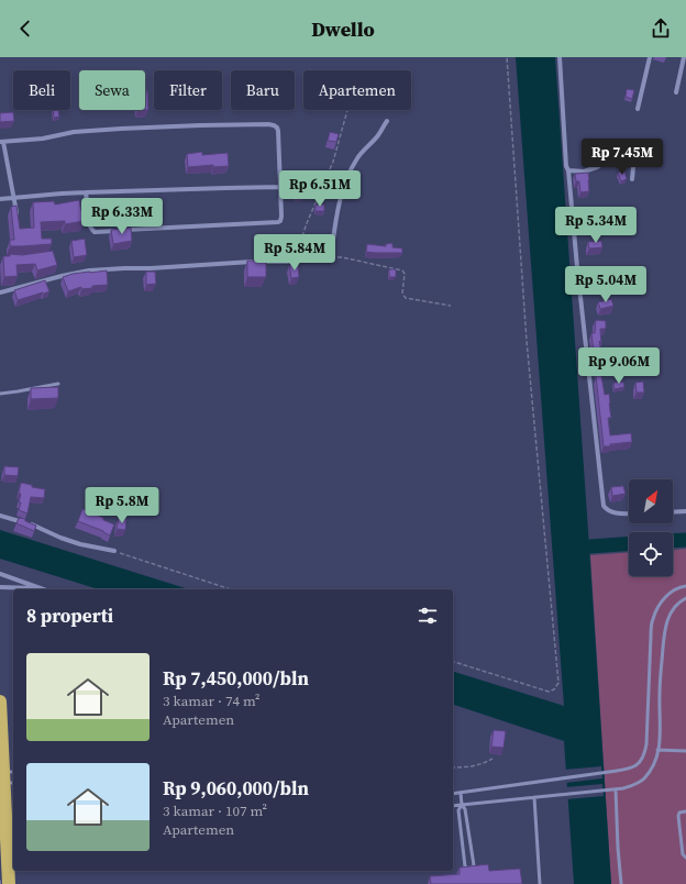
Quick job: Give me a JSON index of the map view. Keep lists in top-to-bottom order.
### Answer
{
  "north": "top right",
  "page": {
    "header": "Dwello",
    "chip": [
      "Beli",
      "Sewa",
      "Filter",
      "Baru",
      "Apartemen"
    ],
    "price": [
      "Rp 7.45M",
      "Rp 6.51M",
      "Rp 6.33M",
      "Rp 5.34M",
      "Rp 5.84M",
      "Rp 5.04M",
      "Rp 9.06M",
      "Rp 5.8M"
    ],
    "heading": "8 properti",
    "list": [
      {
        "name": "Rp 7,450,000/bln",
        "note": "3 kamar · 74 m² · Apartemen"
      },
      {
        "name": "Rp 9,060,000/bln",
        "note": "3 kamar · 107 m² · Apartemen"
      }
    ]
  }
}
